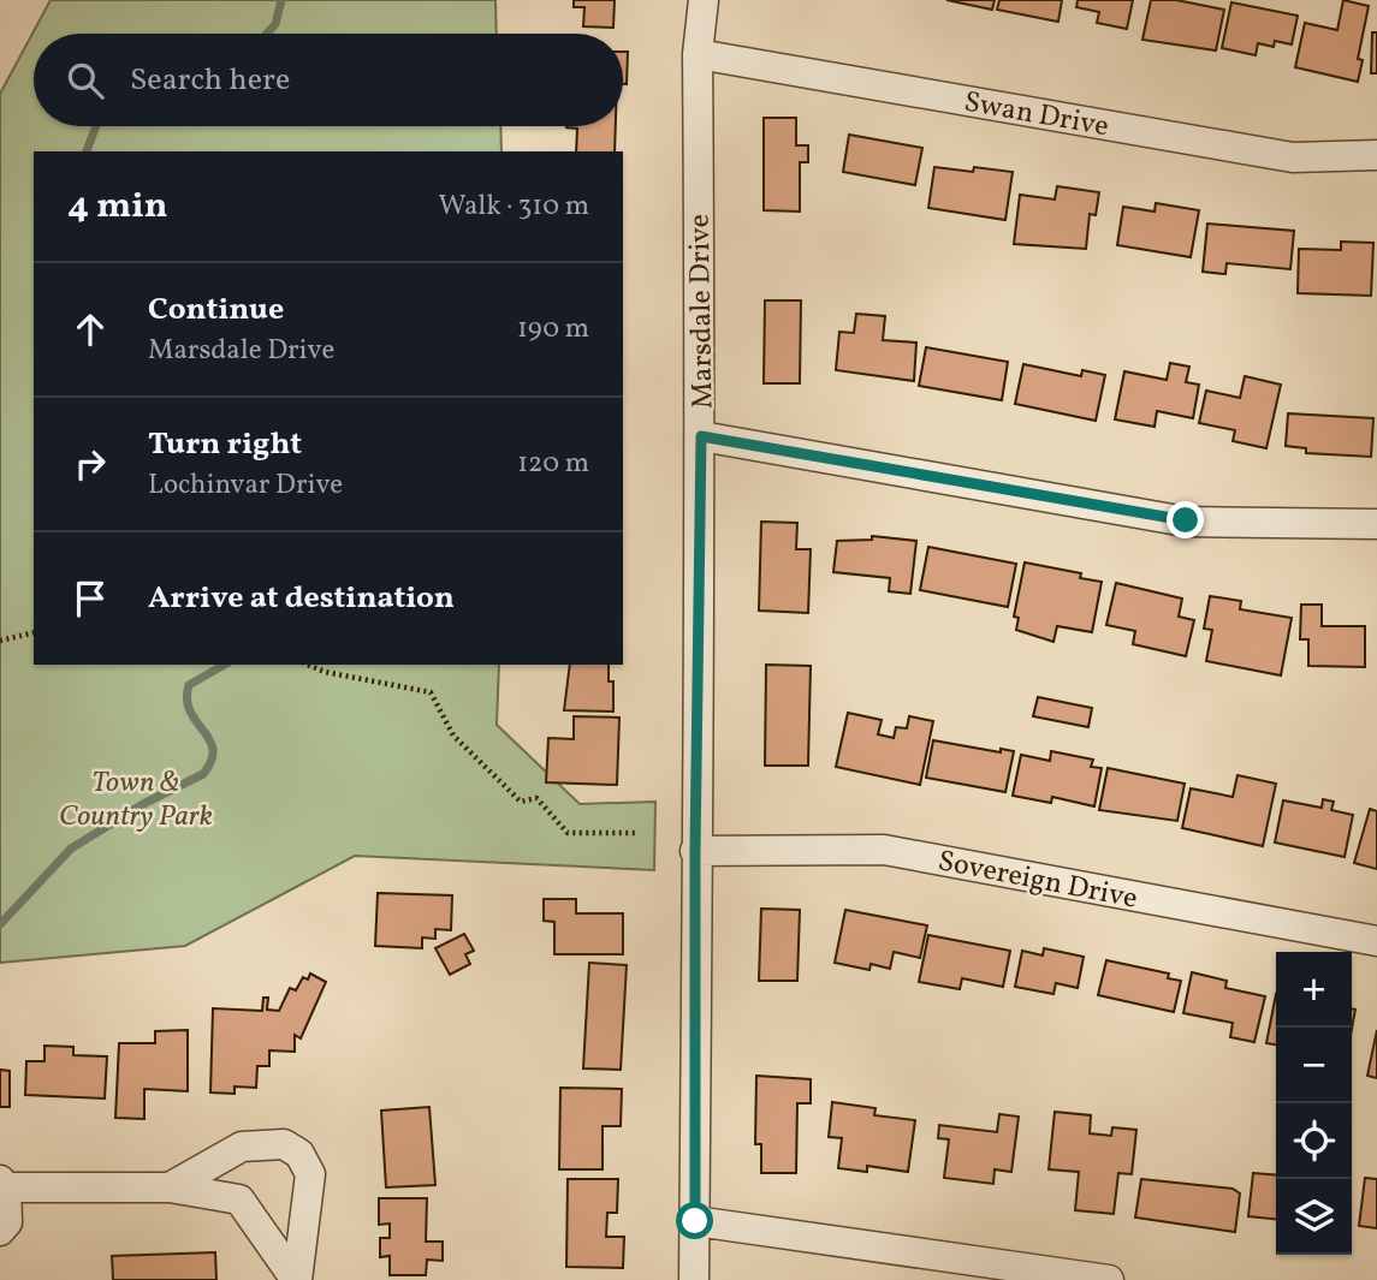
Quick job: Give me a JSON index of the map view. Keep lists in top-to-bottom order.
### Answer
{
  "streets": {
    "street": ["Swan Drive", "Marsdale Drive", "Sovereign Drive"]
  },
  "crossings": [
    ["Swan Drive", "Marsdale Drive"],
    ["Marsdale Drive", "Sovereign Drive"]
  ],
  "parks": ["Town & Country Park"],
  "page": {
    "search": "Search here",
    "heading": ["4 min", "Walk · 310 m"],
    "list": [
      ["Continue", "Marsdale Drive", "190 m"],
      ["Turn right", "Lochinvar Drive", "120 m"],
      "Arrive at destination"
    ],
    "map_buttons": ["+", "−"]
  }
}
